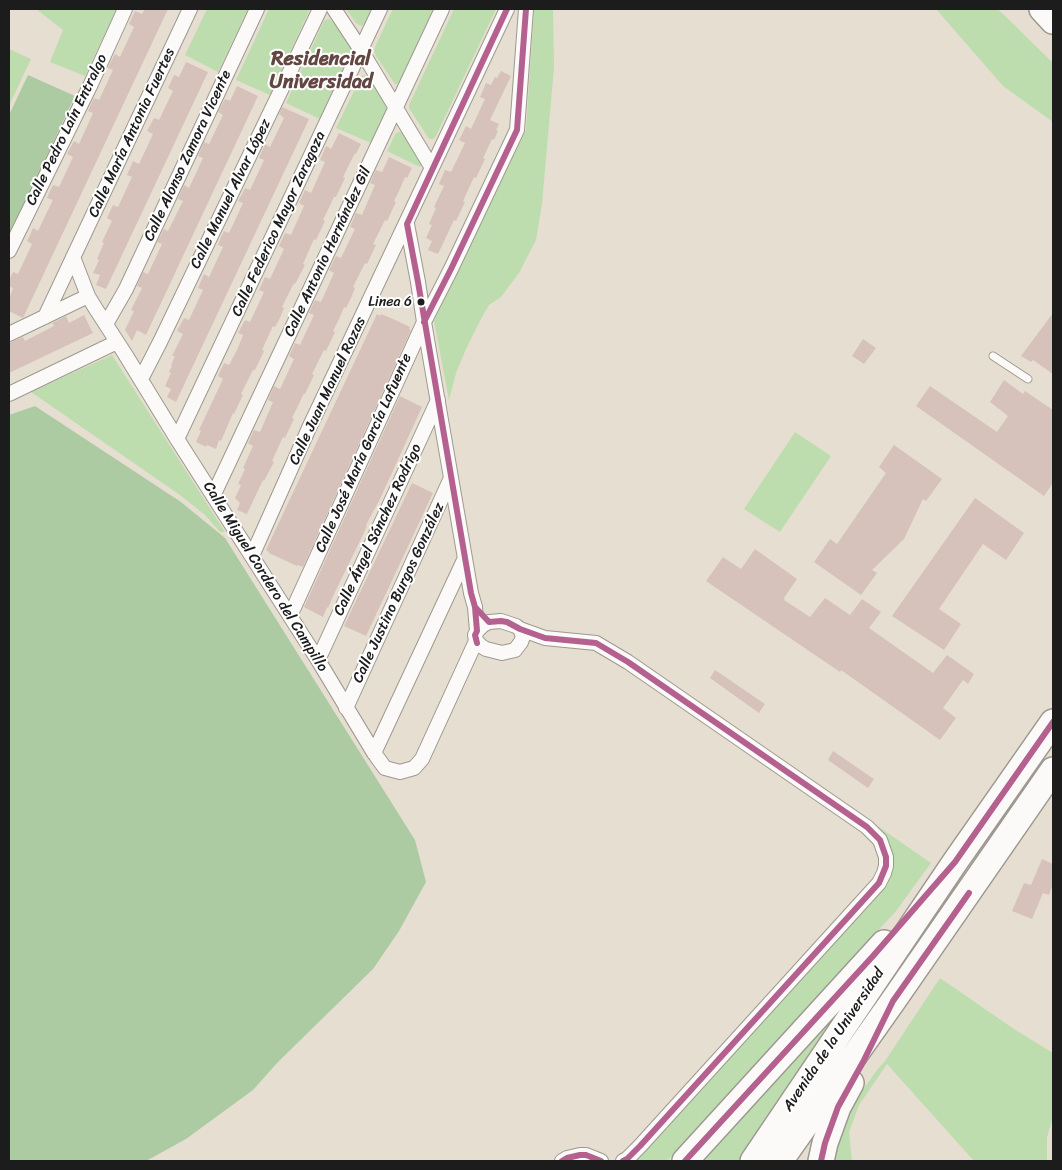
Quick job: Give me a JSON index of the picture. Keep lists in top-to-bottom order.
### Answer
{
  "streets": {
    "highway": ["Avenida de la Universidad"],
    "street": [
      "Calle Pedro Laín Entralgo",
      "Calle María Antonia Fuertes",
      "Calle Alonso Zamora Vicente",
      "Calle Manuel Alvar López",
      "Calle Federico Mayor Zaragoza",
      "Calle Antonio Hernández Gil",
      "Calle Juan Manuel Rozas",
      "Calle José María García Lafuente",
      "Calle Ángel Sánchez Rodrigo",
      "Calle Miguel Cordero del Campillo",
      "Calle Justino Burgos González"
    ]
  },
  "crossings": [
    ["Calle María Antonia Fuertes", "Calle Miguel Cordero del Campillo"],
    ["Calle Alonso Zamora Vicente", "Calle Miguel Cordero del Campillo"],
    ["Calle Manuel Alvar López", "Calle Miguel Cordero del Campillo"],
    ["Calle Federico Mayor Zaragoza", "Calle Miguel Cordero del Campillo"],
    ["Calle Antonio Hernández Gil", "Calle Miguel Cordero del Campillo"],
    ["Calle Juan Manuel Rozas", "Calle Miguel Cordero del Campillo"],
    ["Calle José María García Lafuente", "Calle Miguel Cordero del Campillo"],
    ["Calle Ángel Sánchez Rodrigo", "Calle Miguel Cordero del Campillo"],
    ["Calle Miguel Cordero del Campillo", "Calle Justino Burgos González"]
  ],
  "districts": ["Residencial Universidad"],
  "places": ["Linea 6"]
}
